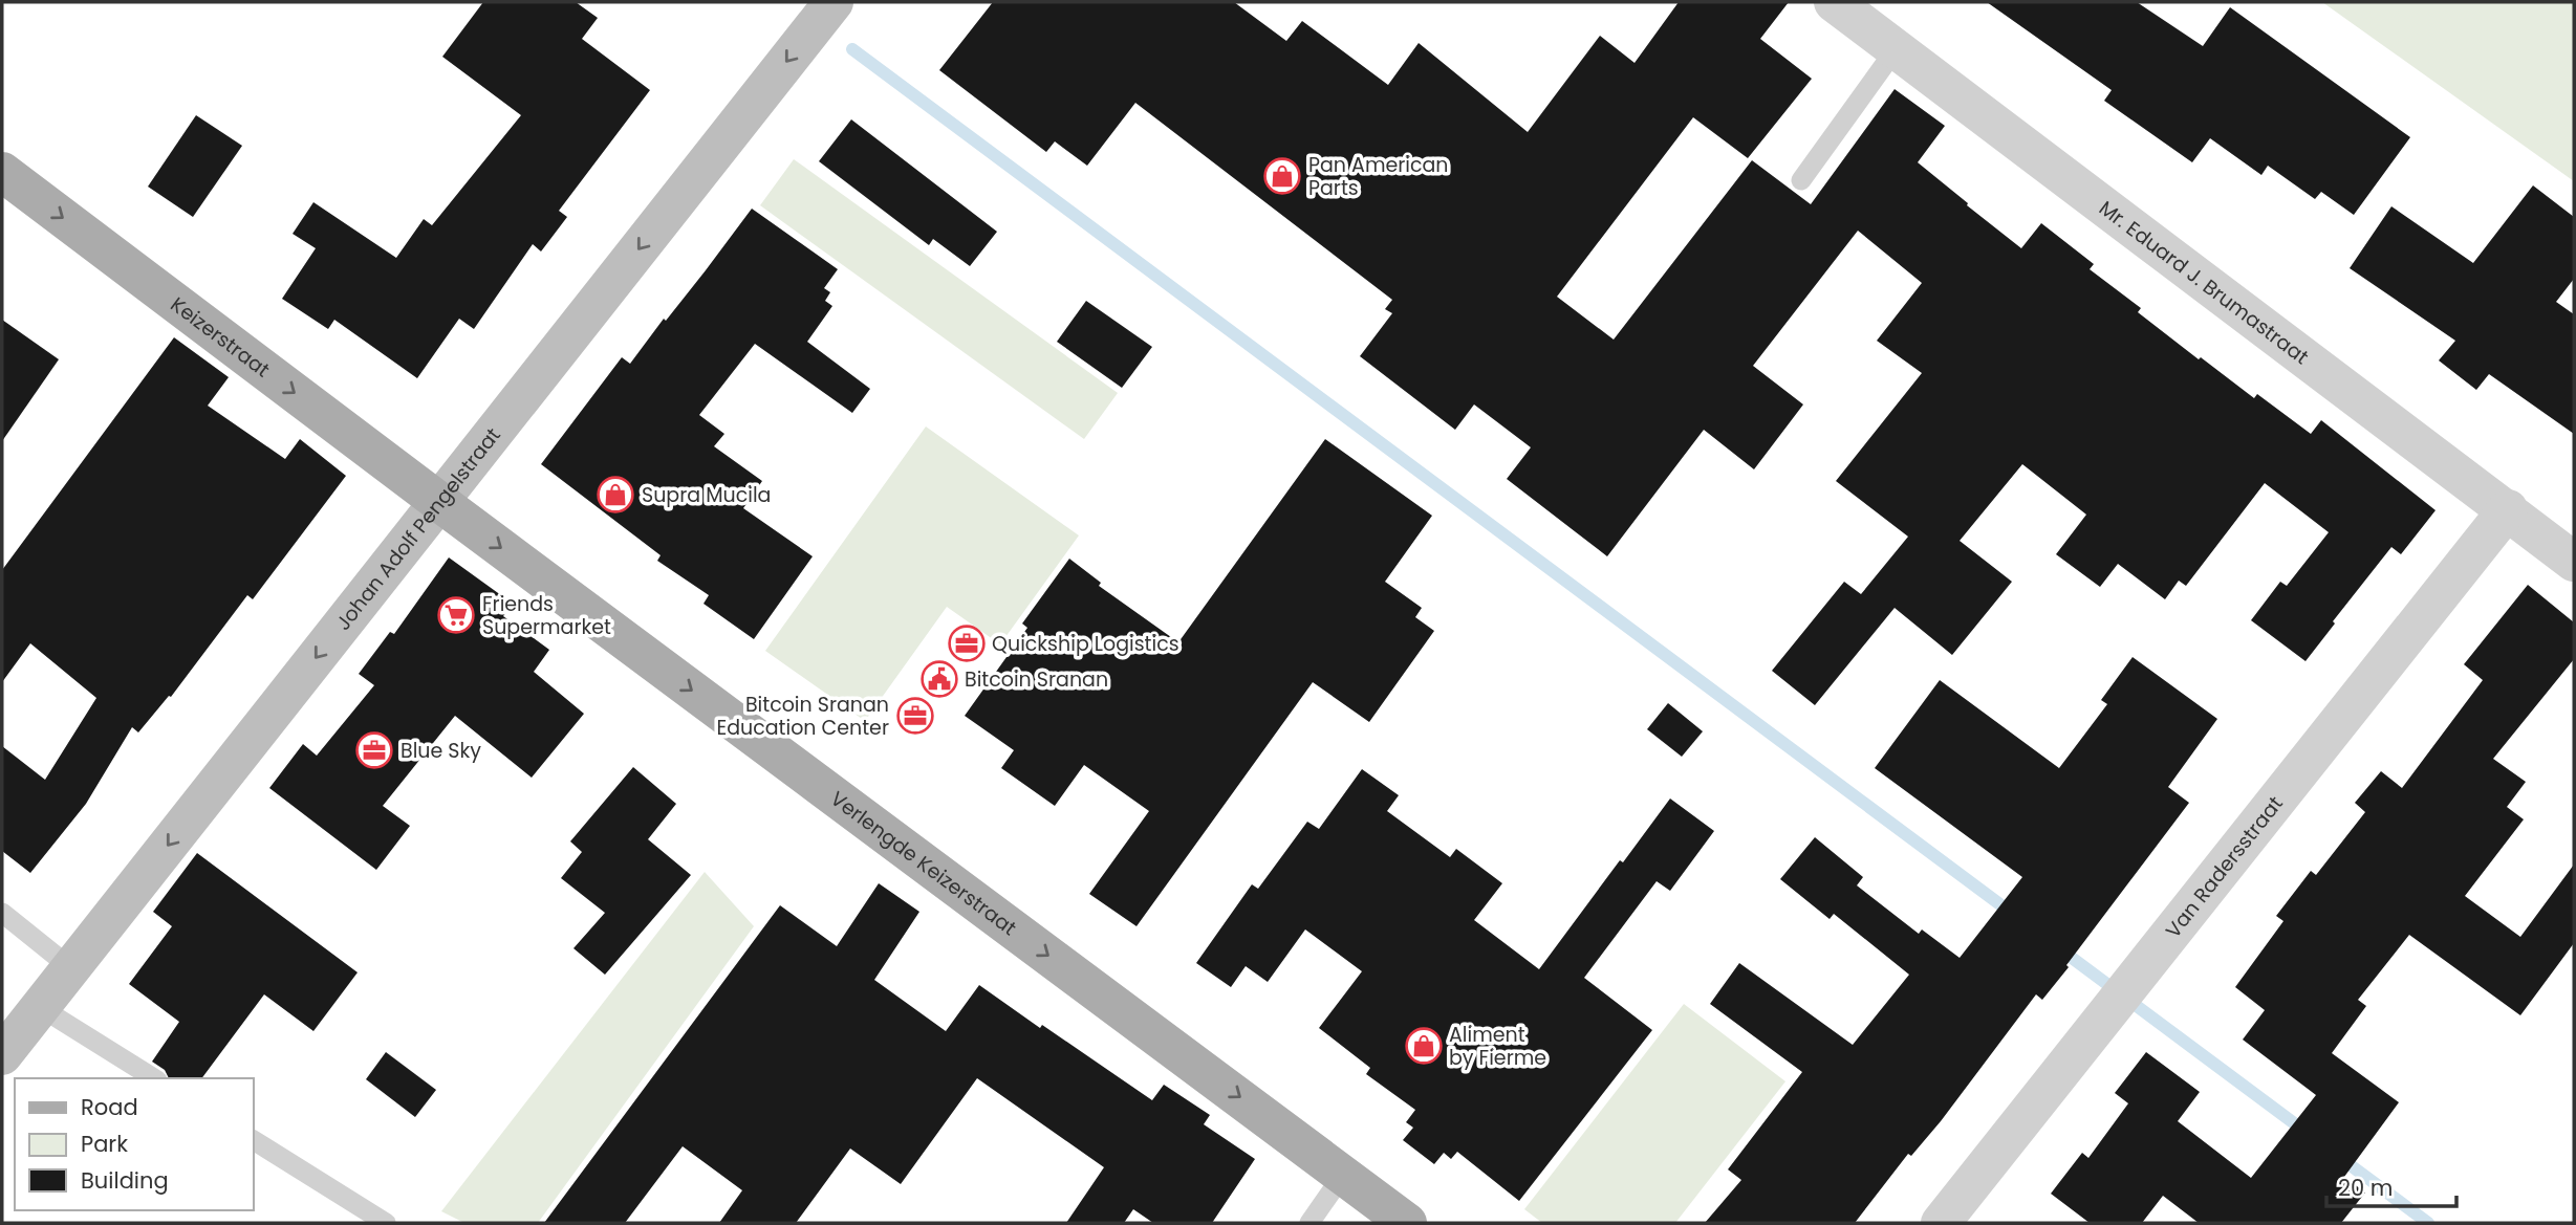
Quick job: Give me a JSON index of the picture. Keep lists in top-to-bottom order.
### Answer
{
  "streets": {
    "main road": ["Keizerstraat", "Johan Adolf Pengelstraat", "Verlengde Keizerstraat"],
    "street": ["Mr. Eduard J. Brumastraat", "Van Radersstraat"]
  },
  "crossings": [
    ["Mr. Eduard J. Brumastraat", "Van Radersstraat"],
    ["Keizerstraat", "Johan Adolf Pengelstraat"],
    ["Keizerstraat", "Verlengde Keizerstraat"],
    ["Johan Adolf Pengelstraat", "Verlengde Keizerstraat"]
  ],
  "one_way": ["Keizerstraat", "Johan Adolf Pengelstraat", "Verlengde Keizerstraat"],
  "places": {
    "shop": ["Pan American Parts", "Supra Mucila", "Aliment by Fierme"],
    "supermarket": ["Friends Supermarket"],
    "office": ["Quickship Logistics", "Bitcoin Sranan Education Center", "Blue Sky"],
    "public building": ["Bitcoin Sranan"]
  },
  "legend": ["Road", "Park", "Building"],
  "scale_bar": "20 m"
}
